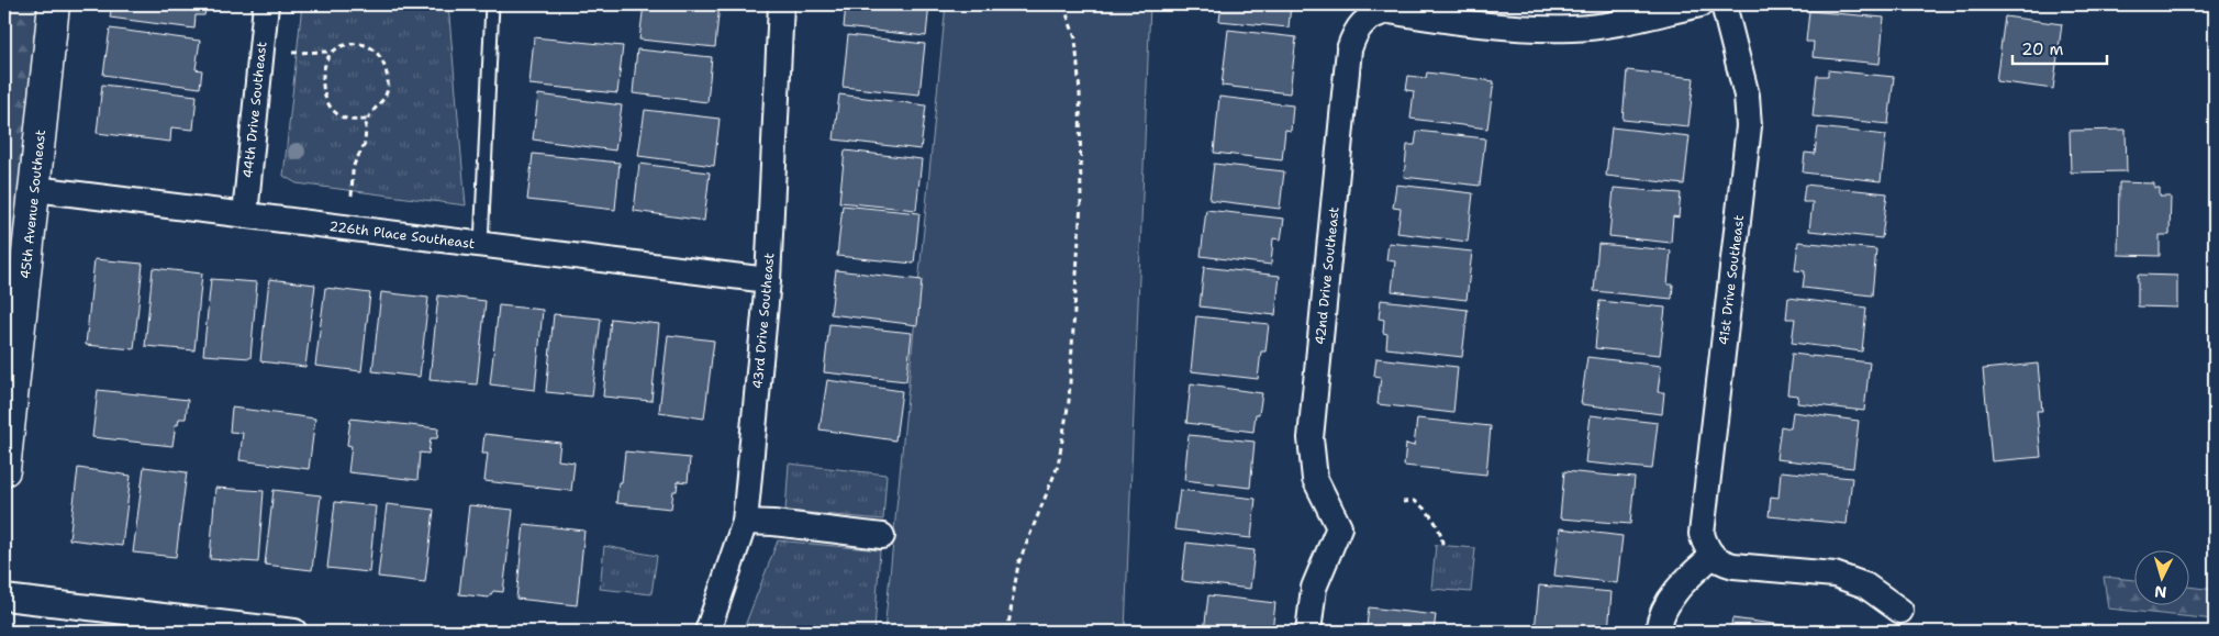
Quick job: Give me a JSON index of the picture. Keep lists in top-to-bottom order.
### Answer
{
  "streets": {
    "street": [
      "44th Drive Southeast",
      "45th Avenue Southeast",
      "226th Place Southeast",
      "42nd Drive Southeast",
      "41st Drive Southeast",
      "43rd Drive Southeast"
    ]
  },
  "crossings": [
    ["44th Drive Southeast", "226th Place Southeast"],
    ["45th Avenue Southeast", "226th Place Southeast"],
    ["226th Place Southeast", "43rd Drive Southeast"]
  ],
  "scale_bar": "20 m",
  "north": "bottom"
}
